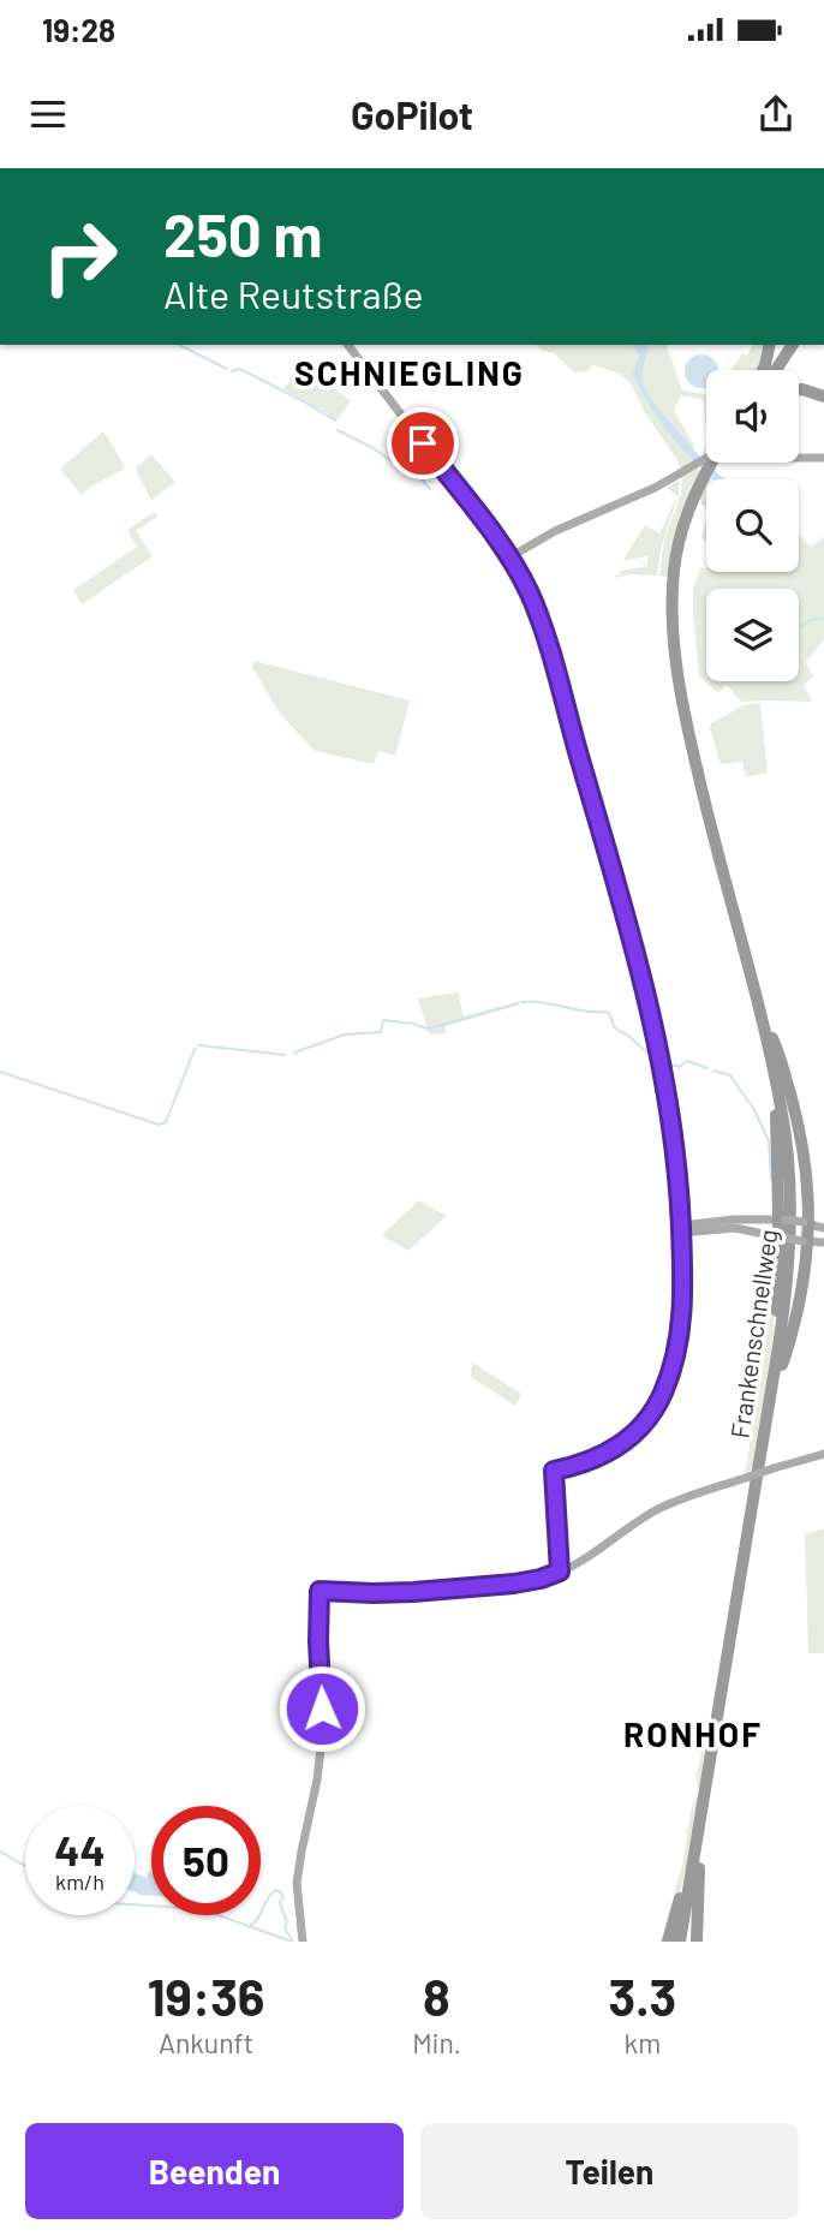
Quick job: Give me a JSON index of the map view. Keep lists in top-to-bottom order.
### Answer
{
  "streets": {
    "highway": ["Frankenschnellweg"]
  },
  "districts": ["SCHNIEGLING", "RONHOF"],
  "page": {
    "status": "19:28",
    "header": "GoPilot",
    "turn": ["250 m", "Alte Reutstraße"],
    "speed": "44 km/h",
    "limit": "50",
    "eta": [
      "19:36",
      "Ankunft",
      "8",
      "Min.",
      "3.3",
      "km"
    ],
    "buttons": ["Beenden", "Teilen"]
  }
}
